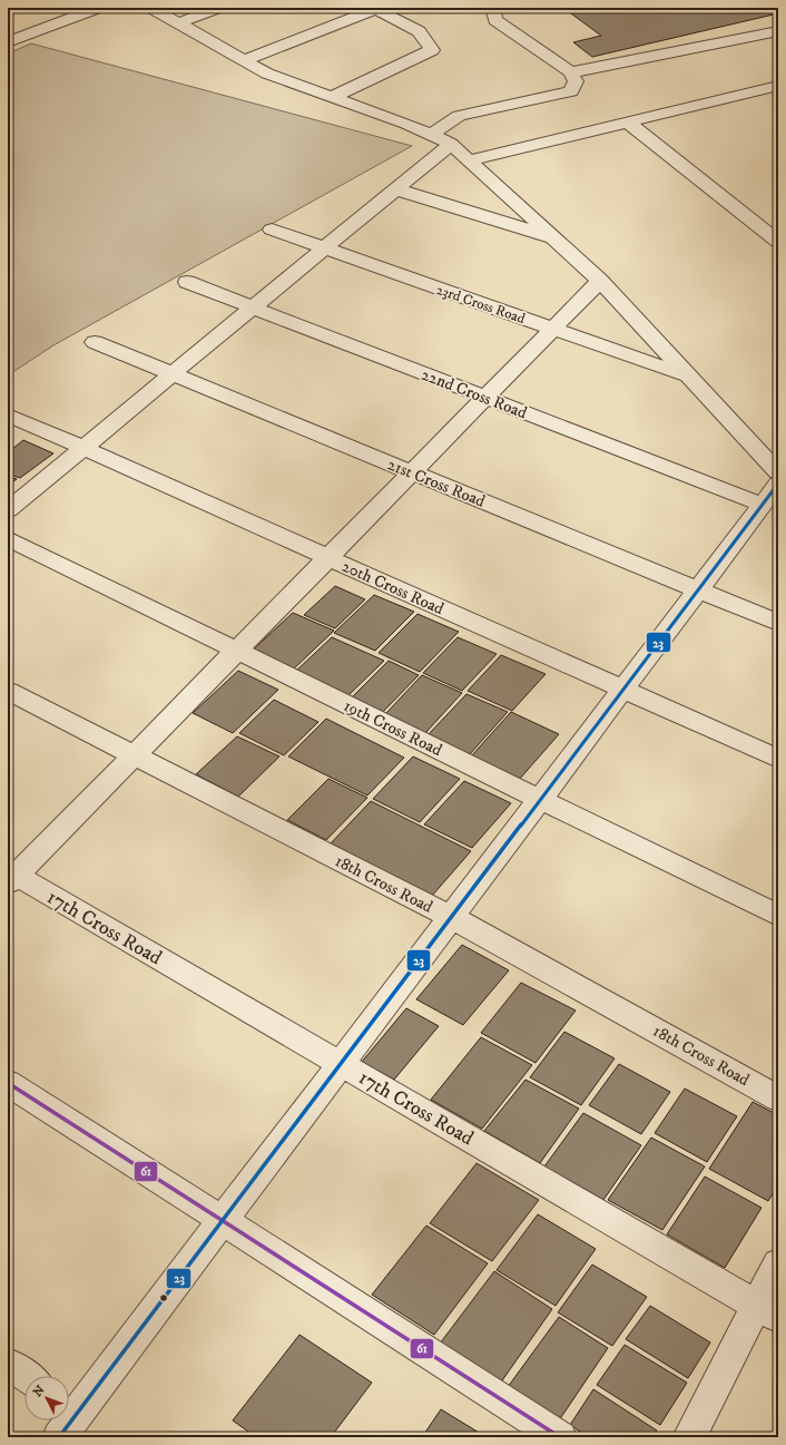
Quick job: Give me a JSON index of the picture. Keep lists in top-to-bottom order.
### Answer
{
  "streets": {
    "street": [
      "23rd Cross Road",
      "22nd Cross Road",
      "21st Cross Road",
      "20th Cross Road",
      "19th Cross Road",
      "18th Cross Road",
      "17th Cross Road"
    ]
  },
  "lines": ["transit line 23", "transit line 61"],
  "north": "top left"
}
